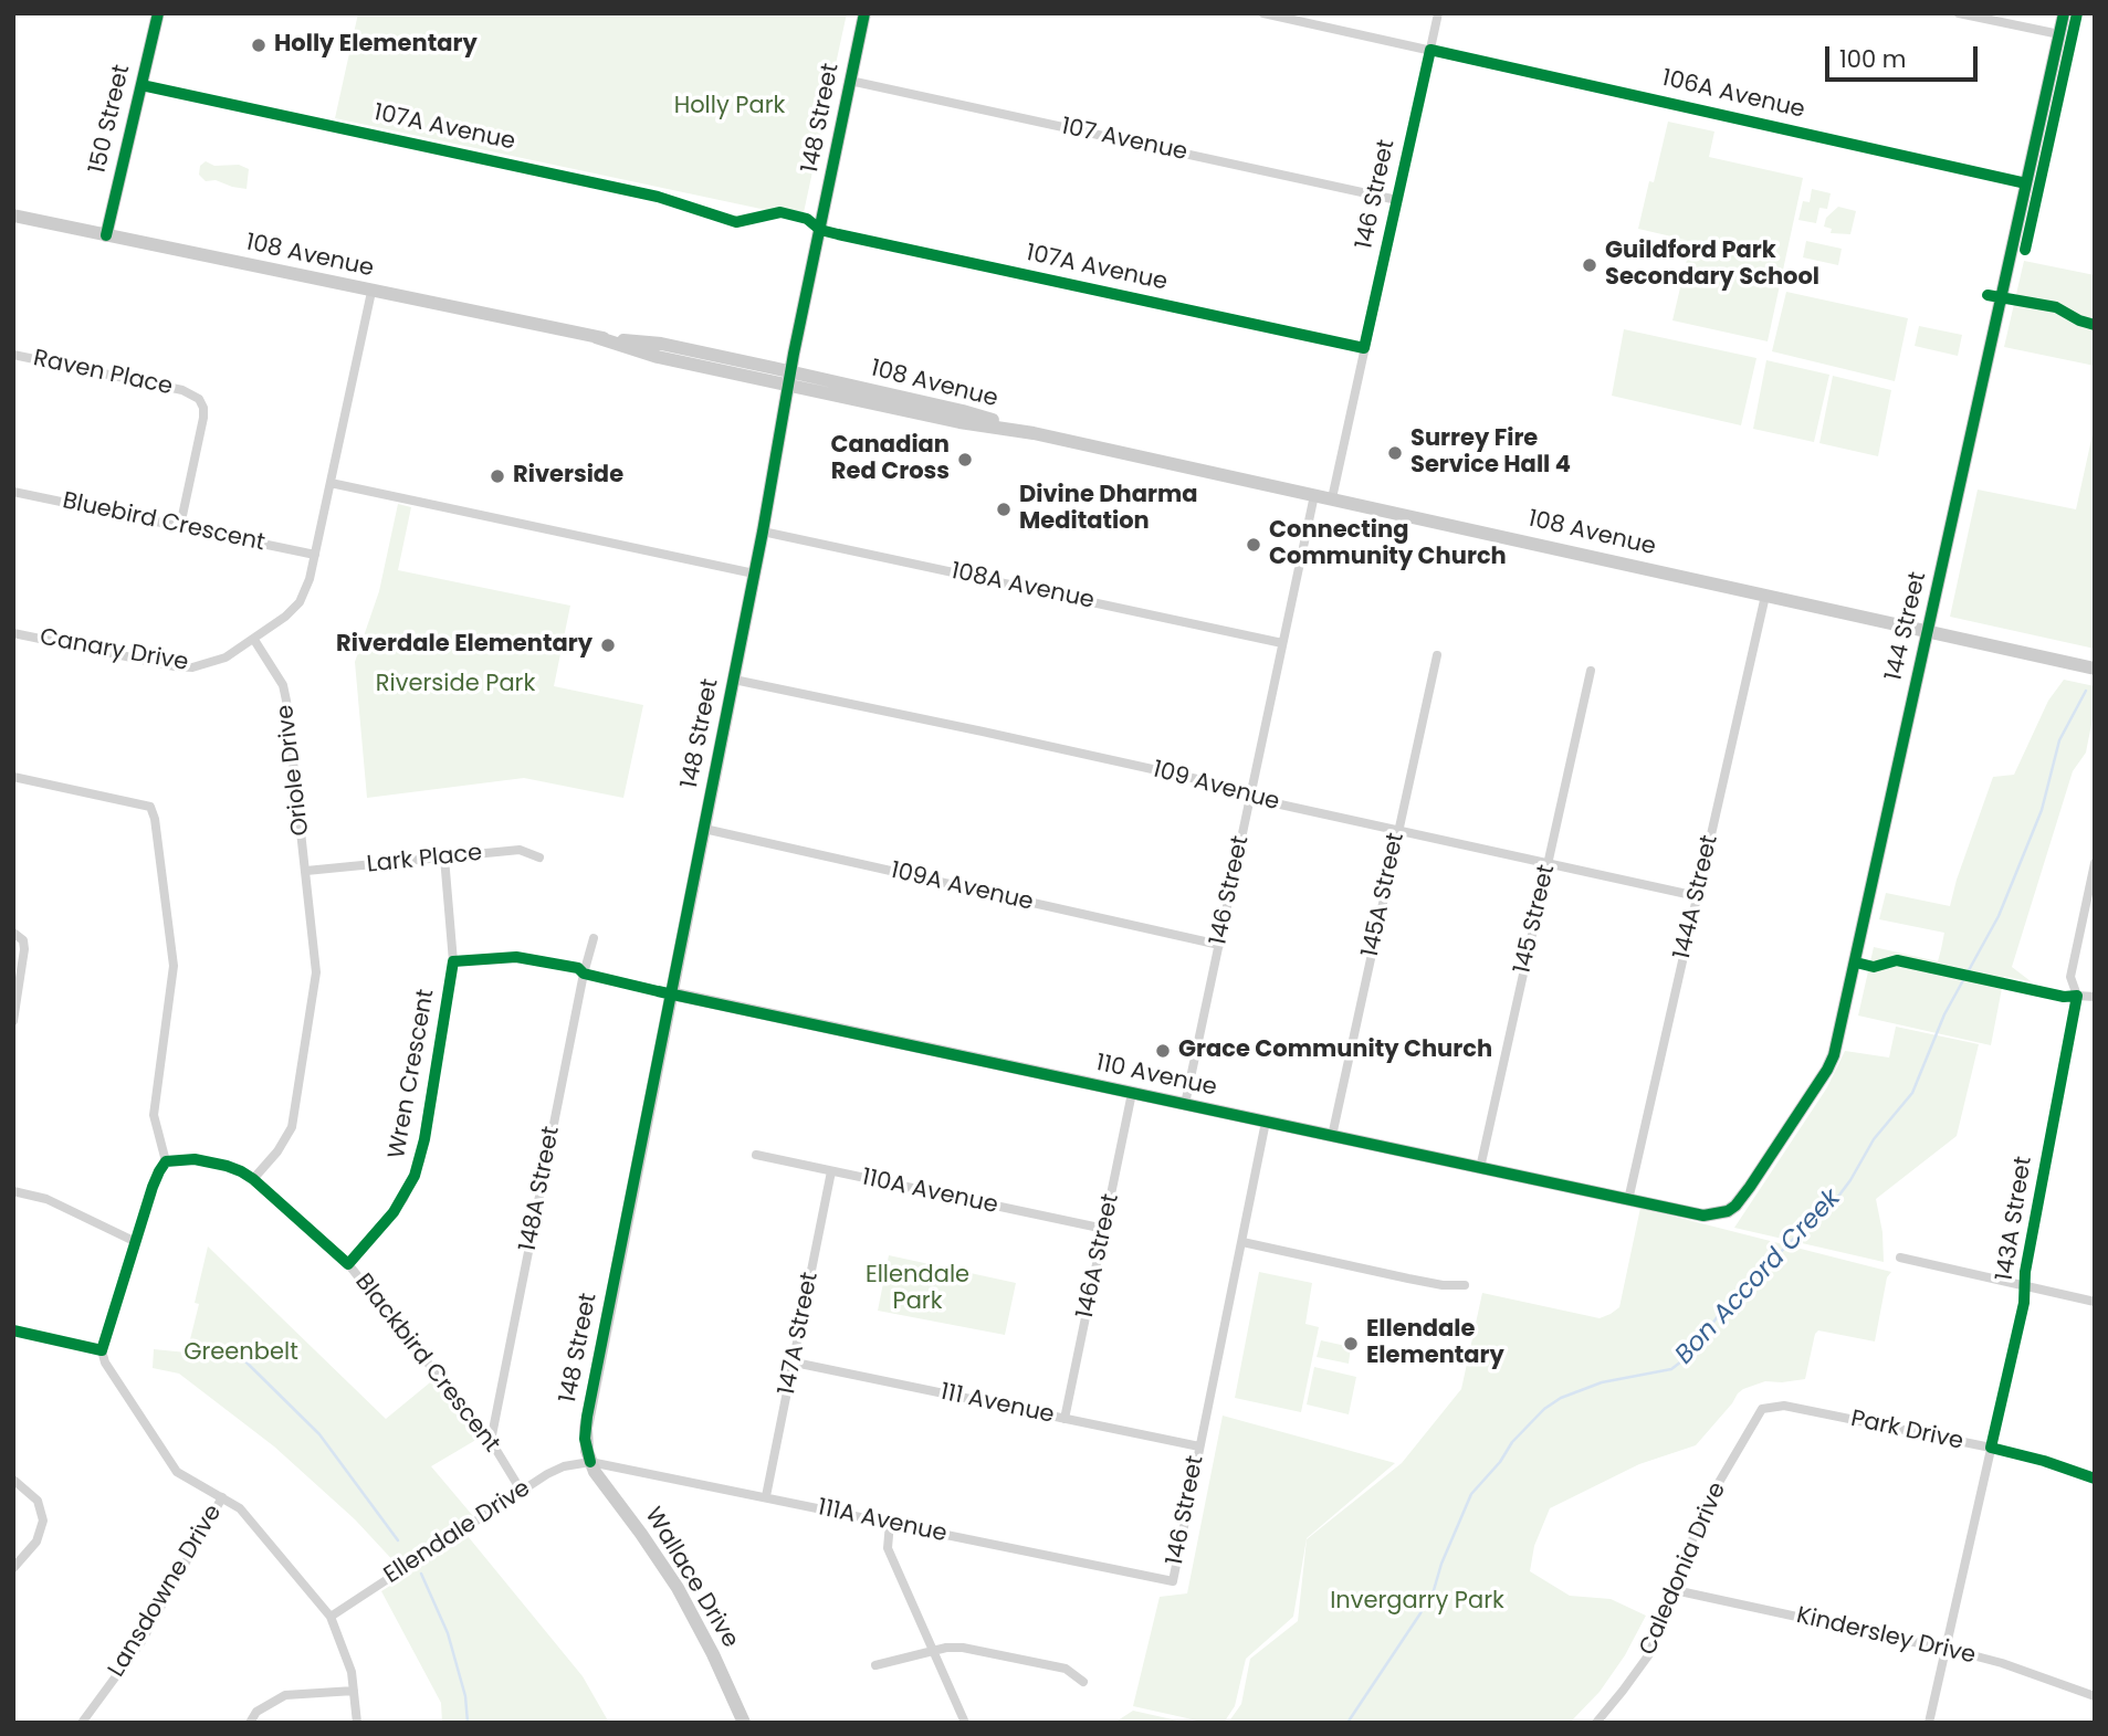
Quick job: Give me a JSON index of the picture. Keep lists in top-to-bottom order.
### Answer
{
  "streets": {
    "main road": [
      "148 Street",
      "150 Street",
      "108 Avenue",
      "144 Street",
      "110 Avenue",
      "Wallace Drive"
    ],
    "street": [
      "106A Avenue",
      "107A Avenue",
      "107 Avenue",
      "146 Street",
      "Raven Place",
      "Bluebird Crescent",
      "108A Avenue",
      "Canary Drive",
      "Oriole Drive",
      "109 Avenue",
      "Lark Place",
      "109A Avenue",
      "145A Street",
      "144A Street",
      "145 Street",
      "Wren Crescent",
      "148A Street",
      "110A Avenue",
      "143A Street",
      "146A Street",
      "147A Street",
      "Blackbird Crescent",
      "111 Avenue",
      "Park Drive",
      "111A Avenue",
      "Ellendale Drive",
      "Caledonia Drive",
      "Lansdowne Drive",
      "Kindersley Drive"
    ]
  },
  "crossings": [
    ["106A Avenue", "146 Street"],
    ["106A Avenue", "144 Street"],
    ["148 Street", "107A Avenue"],
    ["148 Street", "107 Avenue"],
    ["148 Street", "108 Avenue"],
    ["148 Street", "108A Avenue"],
    ["148 Street", "109 Avenue"],
    ["148 Street", "109A Avenue"],
    ["148 Street", "110 Avenue"],
    ["148 Street", "111A Avenue"],
    ["148 Street", "Ellendale Drive"],
    ["148 Street", "Wallace Drive"],
    ["150 Street", "107A Avenue"],
    ["150 Street", "108 Avenue"],
    ["107A Avenue", "146 Street"],
    ["107 Avenue", "146 Street"],
    ["146 Street", "108 Avenue"],
    ["146 Street", "108A Avenue"],
    ["146 Street", "109 Avenue"],
    ["146 Street", "109A Avenue"],
    ["146 Street", "110 Avenue"],
    ["146 Street", "111 Avenue"],
    ["146 Street", "111A Avenue"],
    ["108 Avenue", "144 Street"],
    ["108 Avenue", "144A Street"],
    ["Raven Place", "Bluebird Crescent"],
    ["144 Street", "110 Avenue"],
    ["Canary Drive", "Oriole Drive"],
    ["Oriole Drive", "Lark Place"],
    ["Oriole Drive", "Blackbird Crescent"],
    ["109 Avenue", "145A Street"],
    ["109 Avenue", "144A Street"],
    ["109 Avenue", "145 Street"],
    ["Lark Place", "Wren Crescent"],
    ["145A Street", "110 Avenue"],
    ["144A Street", "110 Avenue"],
    ["145 Street", "110 Avenue"],
    ["Wren Crescent", "Blackbird Crescent"],
    ["110 Avenue", "148A Street"],
    ["110 Avenue", "146A Street"],
    ["148A Street", "Blackbird Crescent"],
    ["110A Avenue", "146A Street"],
    ["110A Avenue", "147A Street"],
    ["143A Street", "Park Drive"],
    ["143A Street", "Kindersley Drive"],
    ["146A Street", "111 Avenue"],
    ["147A Street", "111 Avenue"],
    ["147A Street", "111A Avenue"],
    ["Blackbird Crescent", "Ellendale Drive"],
    ["Park Drive", "Caledonia Drive"],
    ["111A Avenue", "Ellendale Drive"],
    ["111A Avenue", "Wallace Drive"],
    ["Ellendale Drive", "Wallace Drive"],
    ["Caledonia Drive", "Kindersley Drive"]
  ],
  "water": ["Bon Accord Creek"],
  "parks": [
    "Holly Park",
    "Riverside Park",
    "Ellendale Park",
    "Greenbelt",
    "Invergarry Park"
  ],
  "places": [
    "Holly Elementary",
    "Guildford Park Secondary School",
    "Surrey Fire Service Hall 4",
    "Canadian Red Cross",
    "Riverside",
    "Divine Dharma Meditation",
    "Connecting Community Church",
    "Riverdale Elementary",
    "Grace Community Church",
    "Ellendale Elementary"
  ],
  "scale_bar": "100 m"
}
